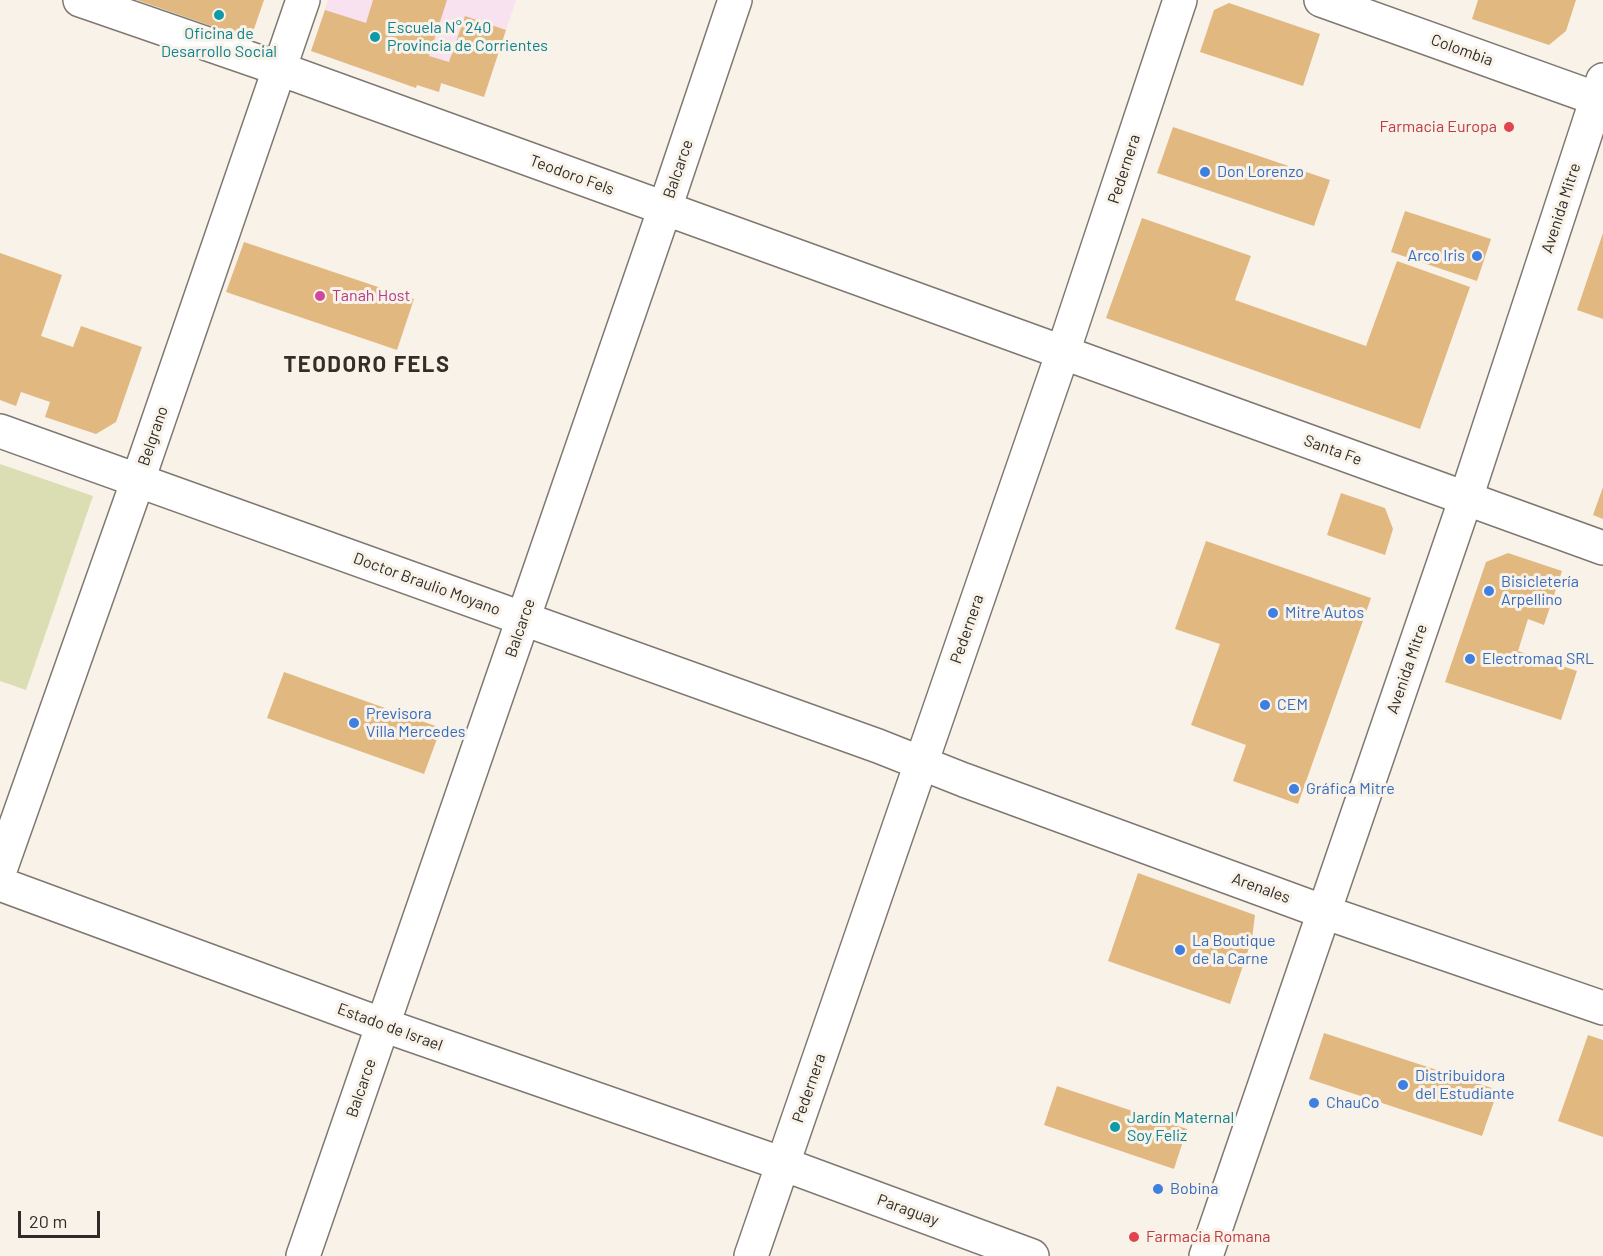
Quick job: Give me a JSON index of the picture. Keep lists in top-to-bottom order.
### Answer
{
  "streets": {
    "street": [
      "Colombia",
      "Balcarce",
      "Pedernera",
      "Teodoro Fels",
      "Avenida Mitre",
      "Belgrano",
      "Santa Fe",
      "Doctor Braulio Moyano",
      "Arenales",
      "Estado de Israel",
      "Paraguay"
    ]
  },
  "crossings": [
    ["Colombia", "Avenida Mitre"],
    ["Balcarce", "Teodoro Fels"],
    ["Balcarce", "Doctor Braulio Moyano"],
    ["Balcarce", "Estado de Israel"],
    ["Pedernera", "Teodoro Fels"],
    ["Pedernera", "Santa Fe"],
    ["Pedernera", "Doctor Braulio Moyano"],
    ["Pedernera", "Arenales"],
    ["Pedernera", "Estado de Israel"],
    ["Pedernera", "Paraguay"],
    ["Teodoro Fels", "Belgrano"],
    ["Teodoro Fels", "Santa Fe"],
    ["Avenida Mitre", "Santa Fe"],
    ["Avenida Mitre", "Arenales"],
    ["Belgrano", "Doctor Braulio Moyano"],
    ["Doctor Braulio Moyano", "Arenales"],
    ["Estado de Israel", "Paraguay"]
  ],
  "districts": ["TEODORO FELS"],
  "places": [
    "Oficina de Desarrollo Social",
    "Escuela N° 240 Provincia de Corrientes",
    "Farmacia Europa",
    "Don Lorenzo",
    "Arco Iris",
    "Tanah Host",
    "Bisicletería Arpellino",
    "Mitre Autos",
    "Electromaq SRL",
    "CEM",
    "Previsora Villa Mercedes",
    "Gráfica Mitre",
    "La Boutique de la Carne",
    "Distribuidora del Estudiante",
    "ChauCo",
    "Jardín Maternal Soy Feliz",
    "Bobina",
    "Farmacia Romana"
  ],
  "scale_bar": "20 m"
}
